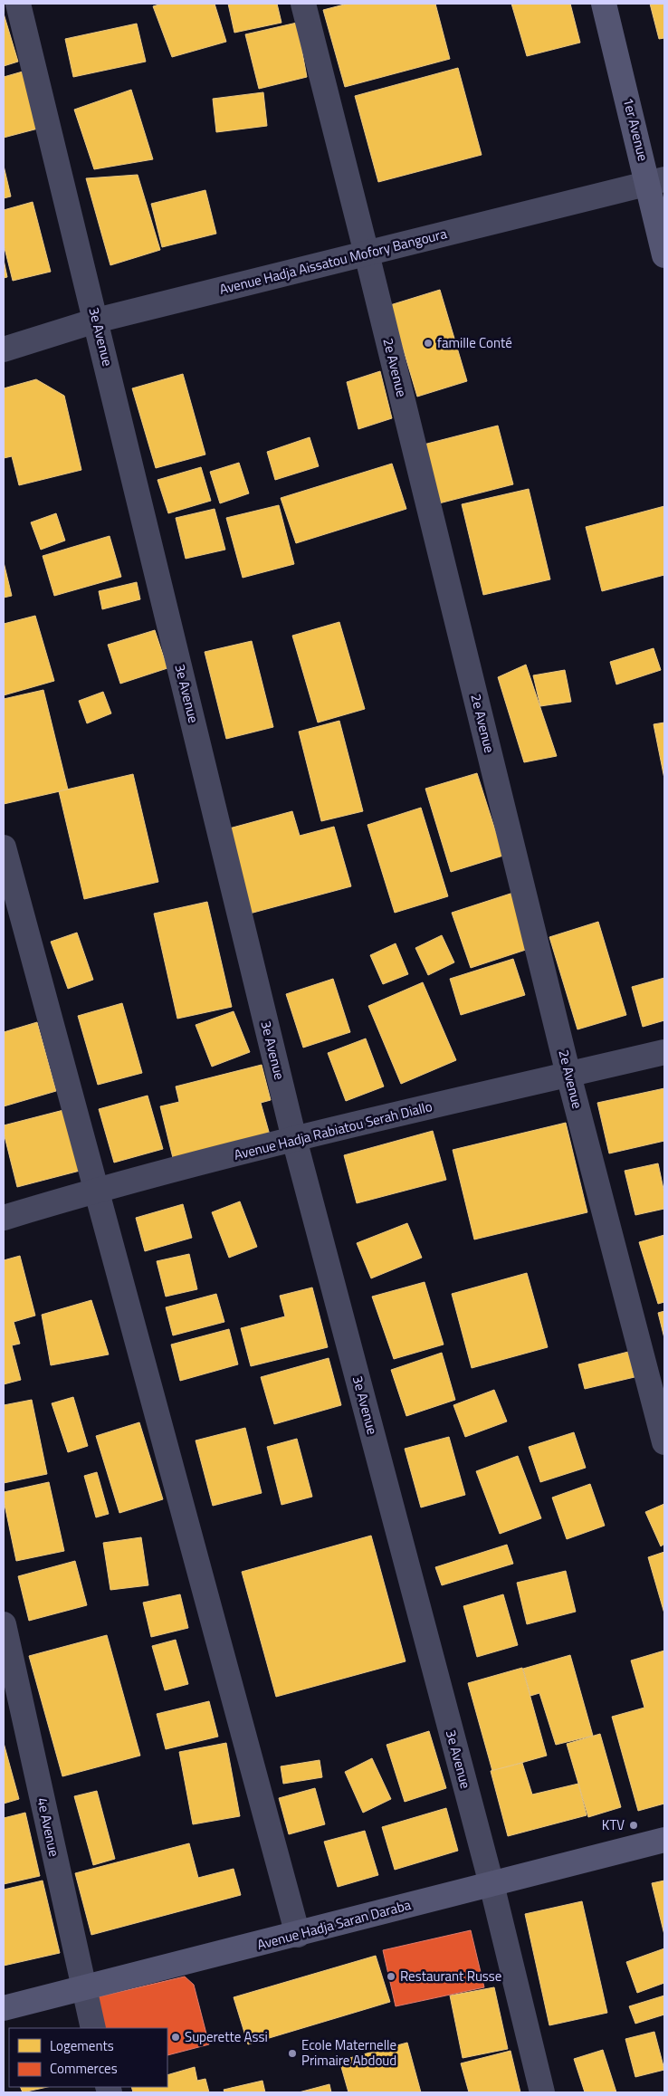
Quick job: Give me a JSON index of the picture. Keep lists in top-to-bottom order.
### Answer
{
  "streets": {
    "main road": ["1er Avenue", "Avenue Hadja Saran Daraba"],
    "street": [
      "Avenue Hadja Aissatou Mofory Bangoura",
      "3e Avenue",
      "2e Avenue",
      "Avenue Hadja Rabiatou Serah Diallo",
      "4e Avenue"
    ]
  },
  "crossings": [
    ["1er Avenue", "Avenue Hadja Aissatou Mofory Bangoura"],
    ["Avenue Hadja Aissatou Mofory Bangoura", "3e Avenue"],
    ["Avenue Hadja Aissatou Mofory Bangoura", "2e Avenue"],
    ["3e Avenue", "Avenue Hadja Rabiatou Serah Diallo"],
    ["3e Avenue", "Avenue Hadja Saran Daraba"],
    ["2e Avenue", "Avenue Hadja Rabiatou Serah Diallo"],
    ["4e Avenue", "Avenue Hadja Saran Daraba"]
  ],
  "places": [
    "famille Conté",
    "KTV",
    "Restaurant Russe",
    "Superette Assi",
    "Ecole Maternelle Primaire Abdoud"
  ],
  "legend": ["Logements", "Commerces"]
}
